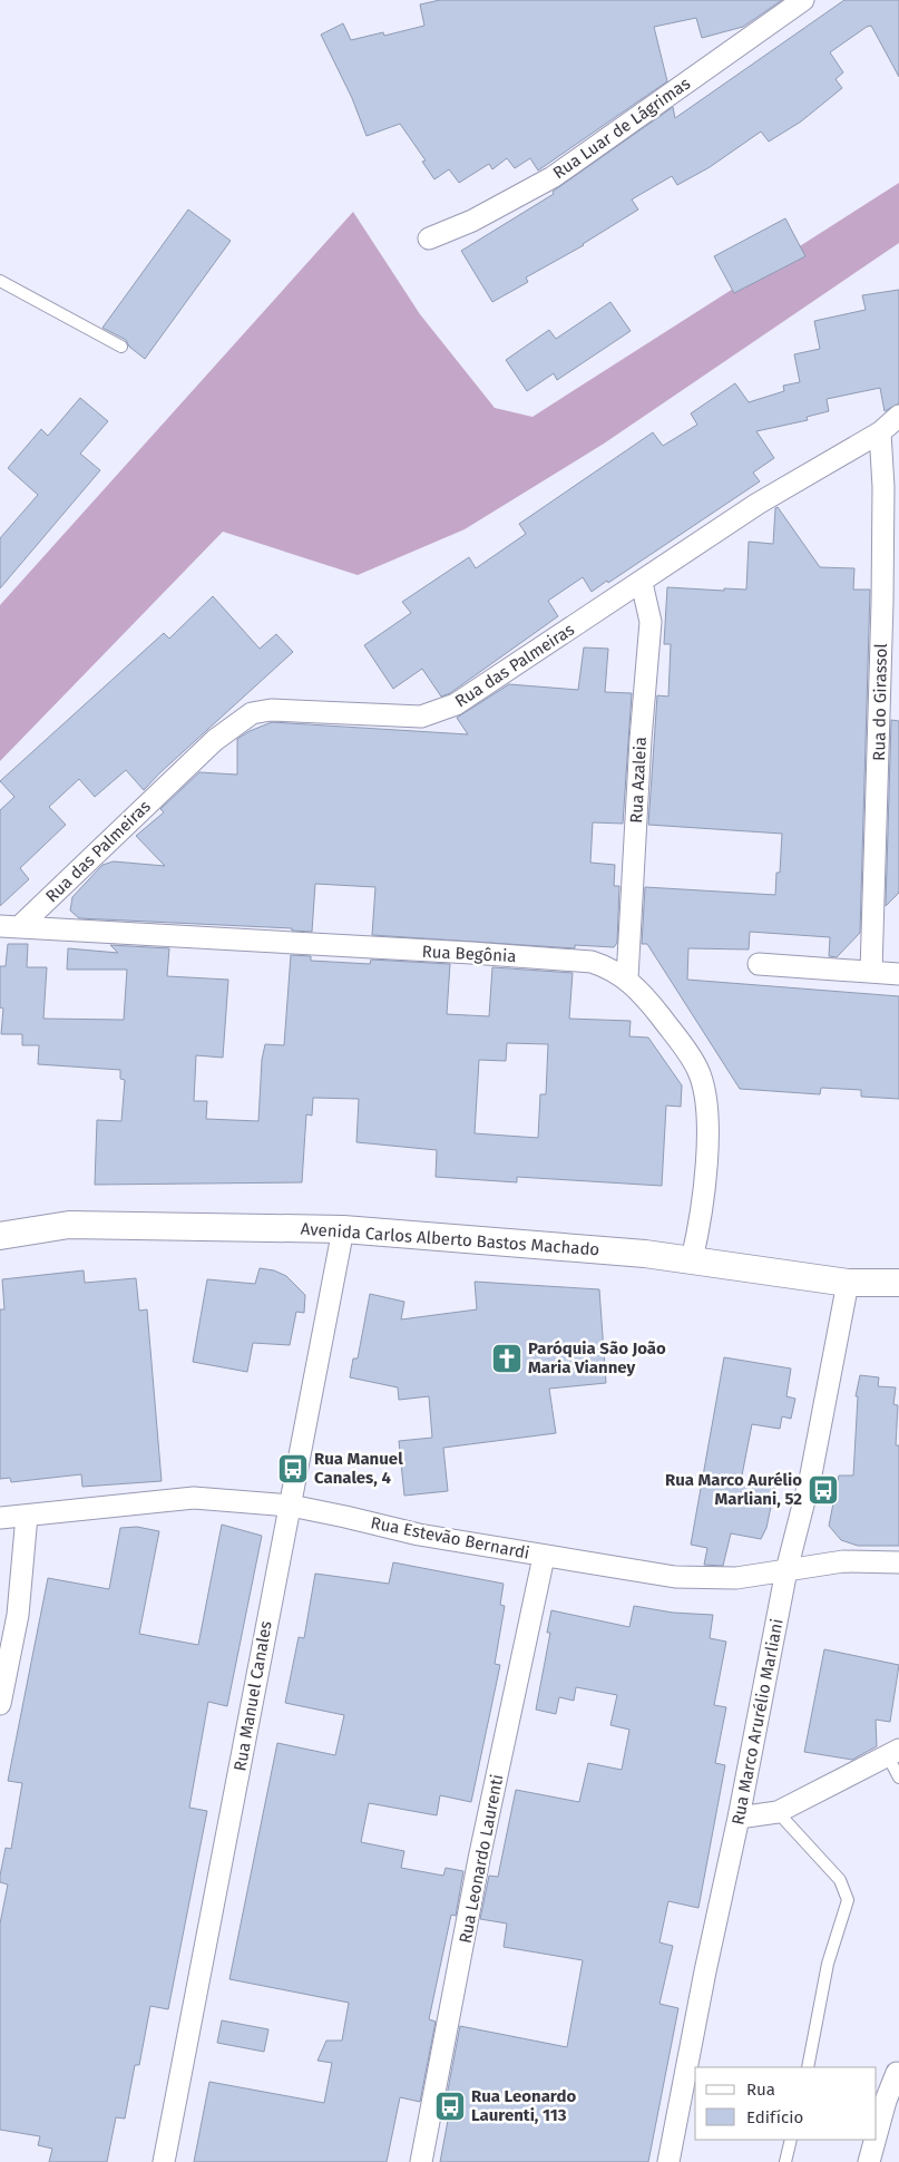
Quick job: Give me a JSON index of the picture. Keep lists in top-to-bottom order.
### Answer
{
  "streets": {
    "street": [
      "Rua Luar de Lágrimas",
      "Rua das Palmeiras",
      "Rua do Girassol",
      "Rua Azaleia",
      "Rua Begônia",
      "Avenida Carlos Alberto Bastos Machado",
      "Rua Estevão Bernardi",
      "Rua Manuel Canales",
      "Rua Marco Arurélio Marliani",
      "Rua Leonardo Laurenti"
    ]
  },
  "crossings": [
    ["Rua das Palmeiras", "Rua do Girassol"],
    ["Rua das Palmeiras", "Rua Azaleia"],
    ["Rua das Palmeiras", "Rua Begônia"],
    ["Rua Azaleia", "Rua Begônia"],
    ["Rua Begônia", "Avenida Carlos Alberto Bastos Machado"],
    ["Avenida Carlos Alberto Bastos Machado", "Rua Manuel Canales"],
    ["Avenida Carlos Alberto Bastos Machado", "Rua Marco Arurélio Marliani"],
    ["Rua Estevão Bernardi", "Rua Manuel Canales"],
    ["Rua Estevão Bernardi", "Rua Marco Arurélio Marliani"],
    ["Rua Estevão Bernardi", "Rua Leonardo Laurenti"]
  ],
  "places": {
    "church": ["Paróquia São João Maria Vianney"],
    "bus stop": ["Rua Manuel Canales, 4", "Rua Marco Aurélio Marliani, 52", "Rua Leonardo Laurenti, 113"]
  },
  "legend": ["Rua", "Edifício"]
}
